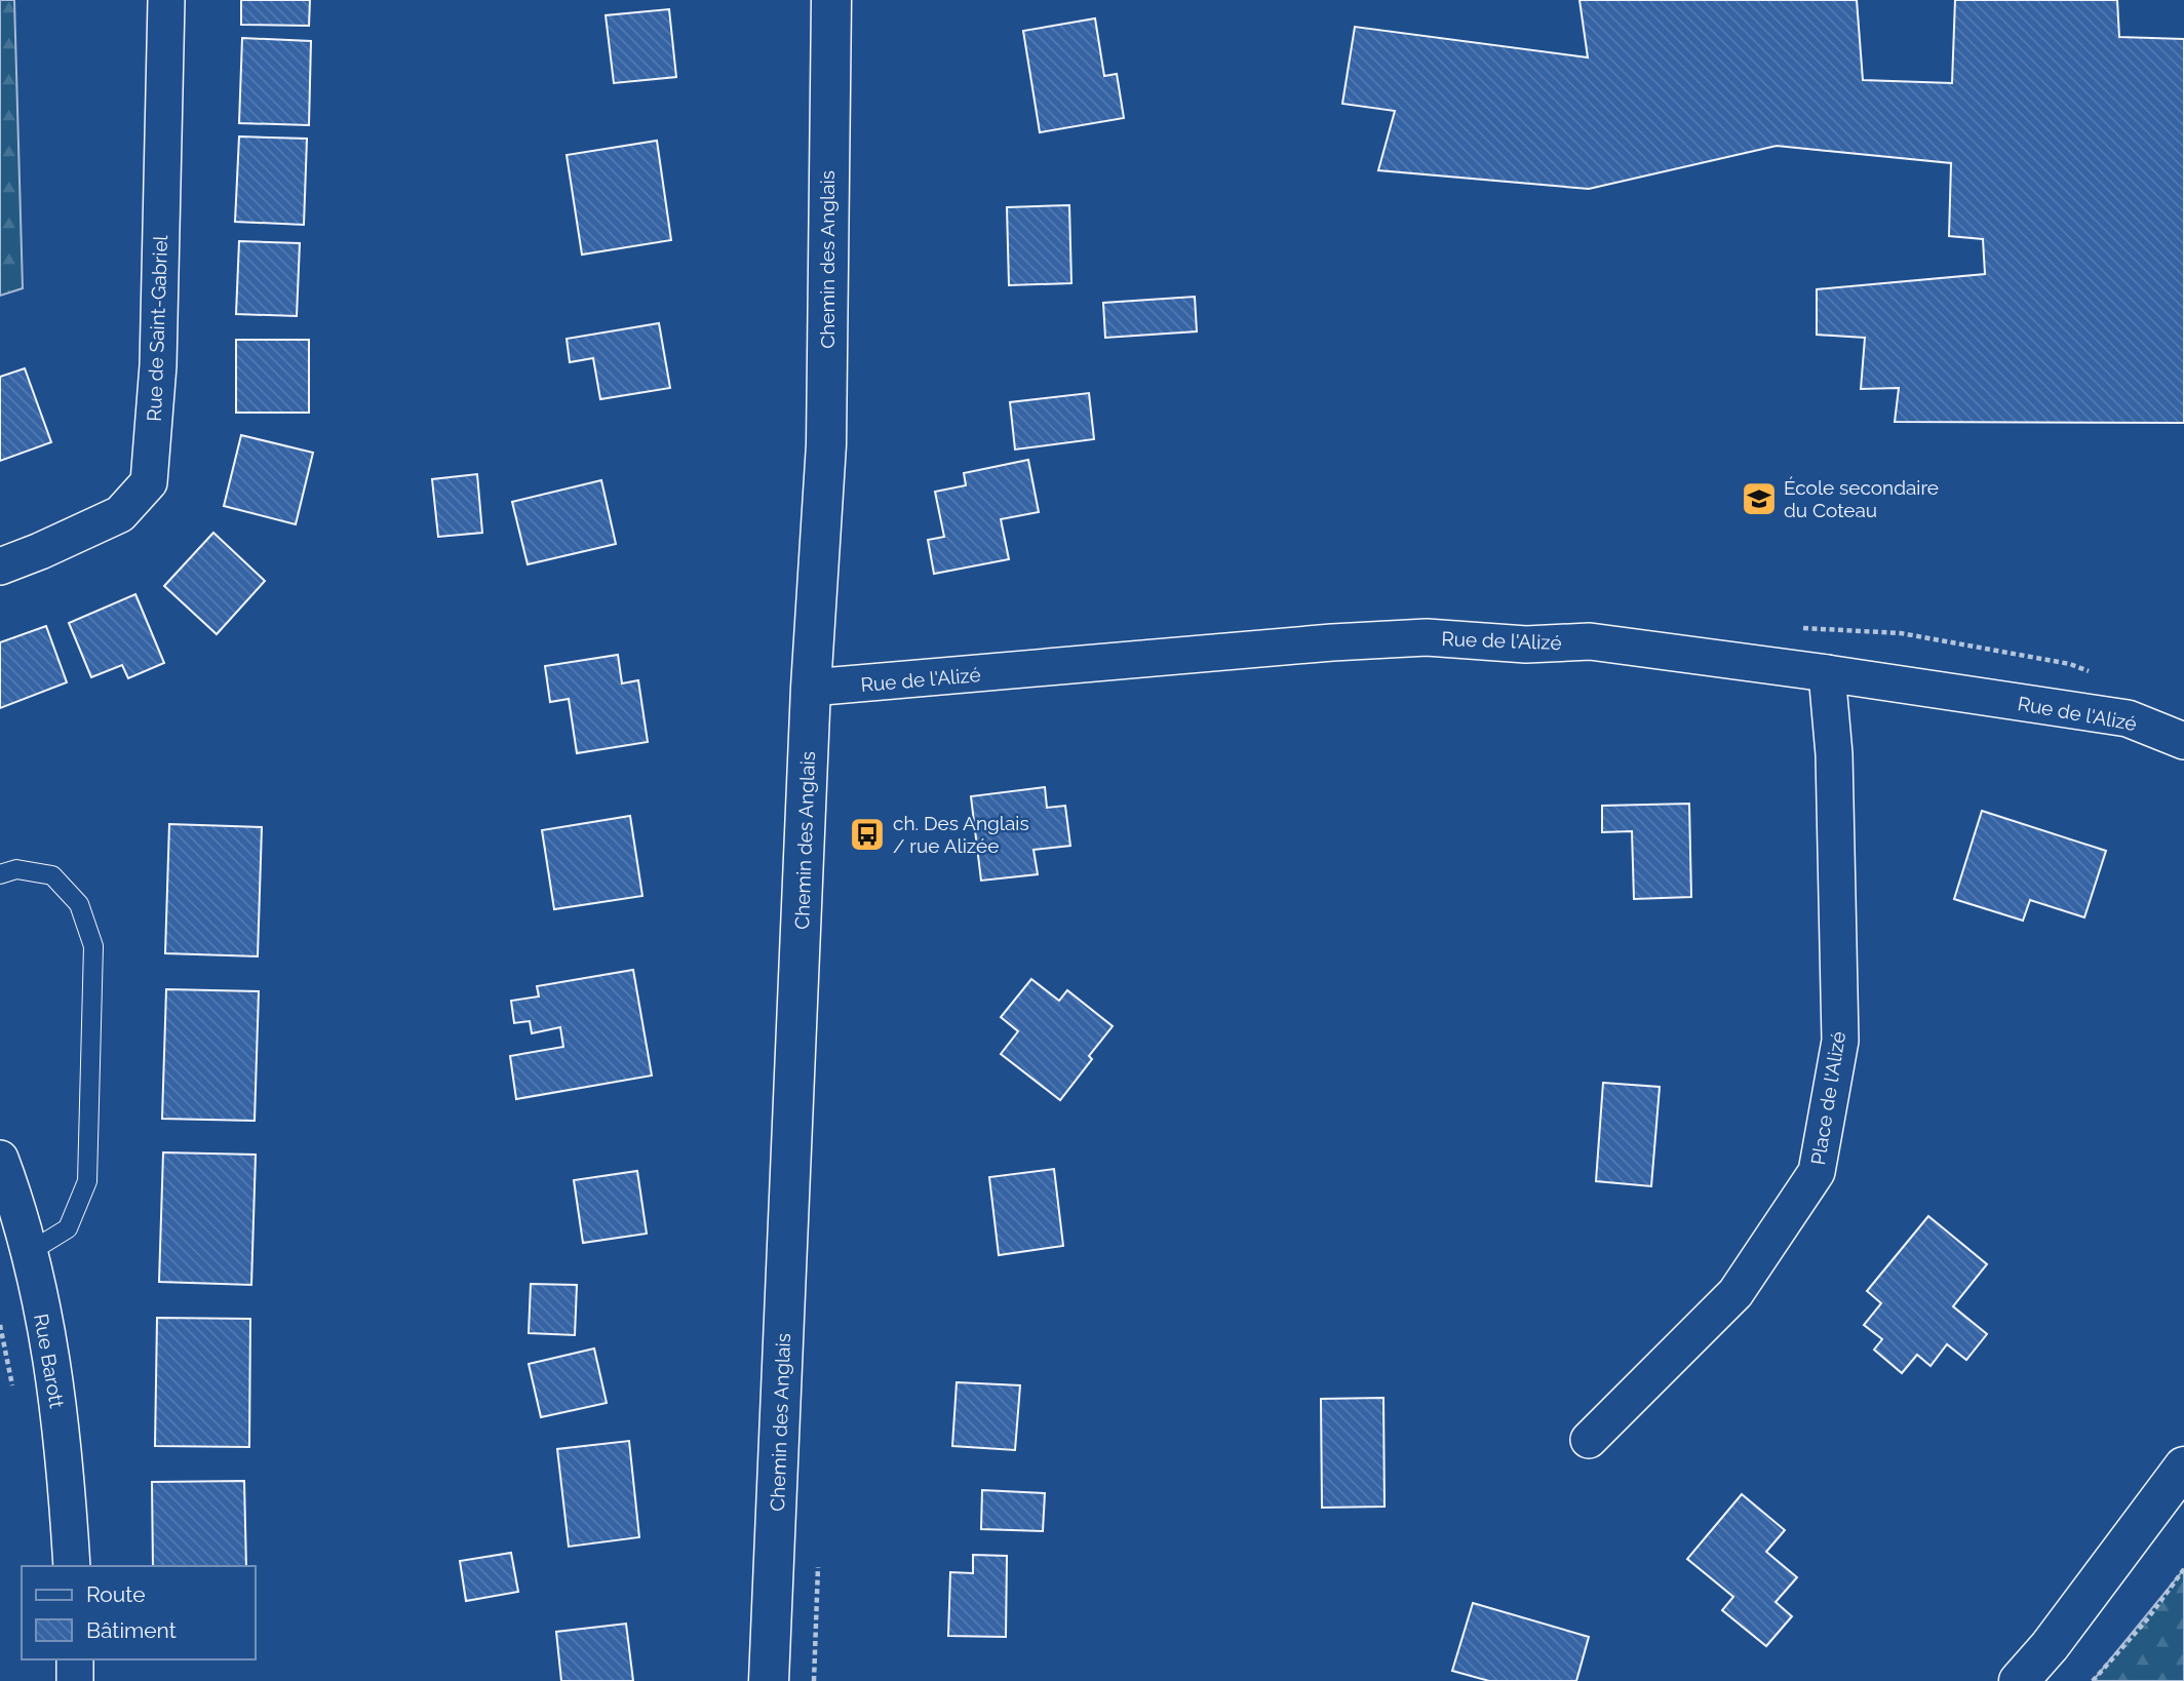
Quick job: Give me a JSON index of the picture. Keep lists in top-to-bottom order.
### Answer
{
  "streets": {
    "street": [
      "Chemin des Anglais",
      "Rue de Saint-Gabriel",
      "Rue de l'Alizé",
      "Place de l'Alizé",
      "Rue Barott"
    ]
  },
  "crossings": [
    ["Chemin des Anglais", "Rue de l'Alizé"],
    ["Rue de l'Alizé", "Place de l'Alizé"]
  ],
  "places": {
    "school or university": ["École secondaire du Coteau"],
    "bus stop": ["ch. Des Anglais / rue Alizée"]
  },
  "legend": ["Route", "Bâtiment"]
}
